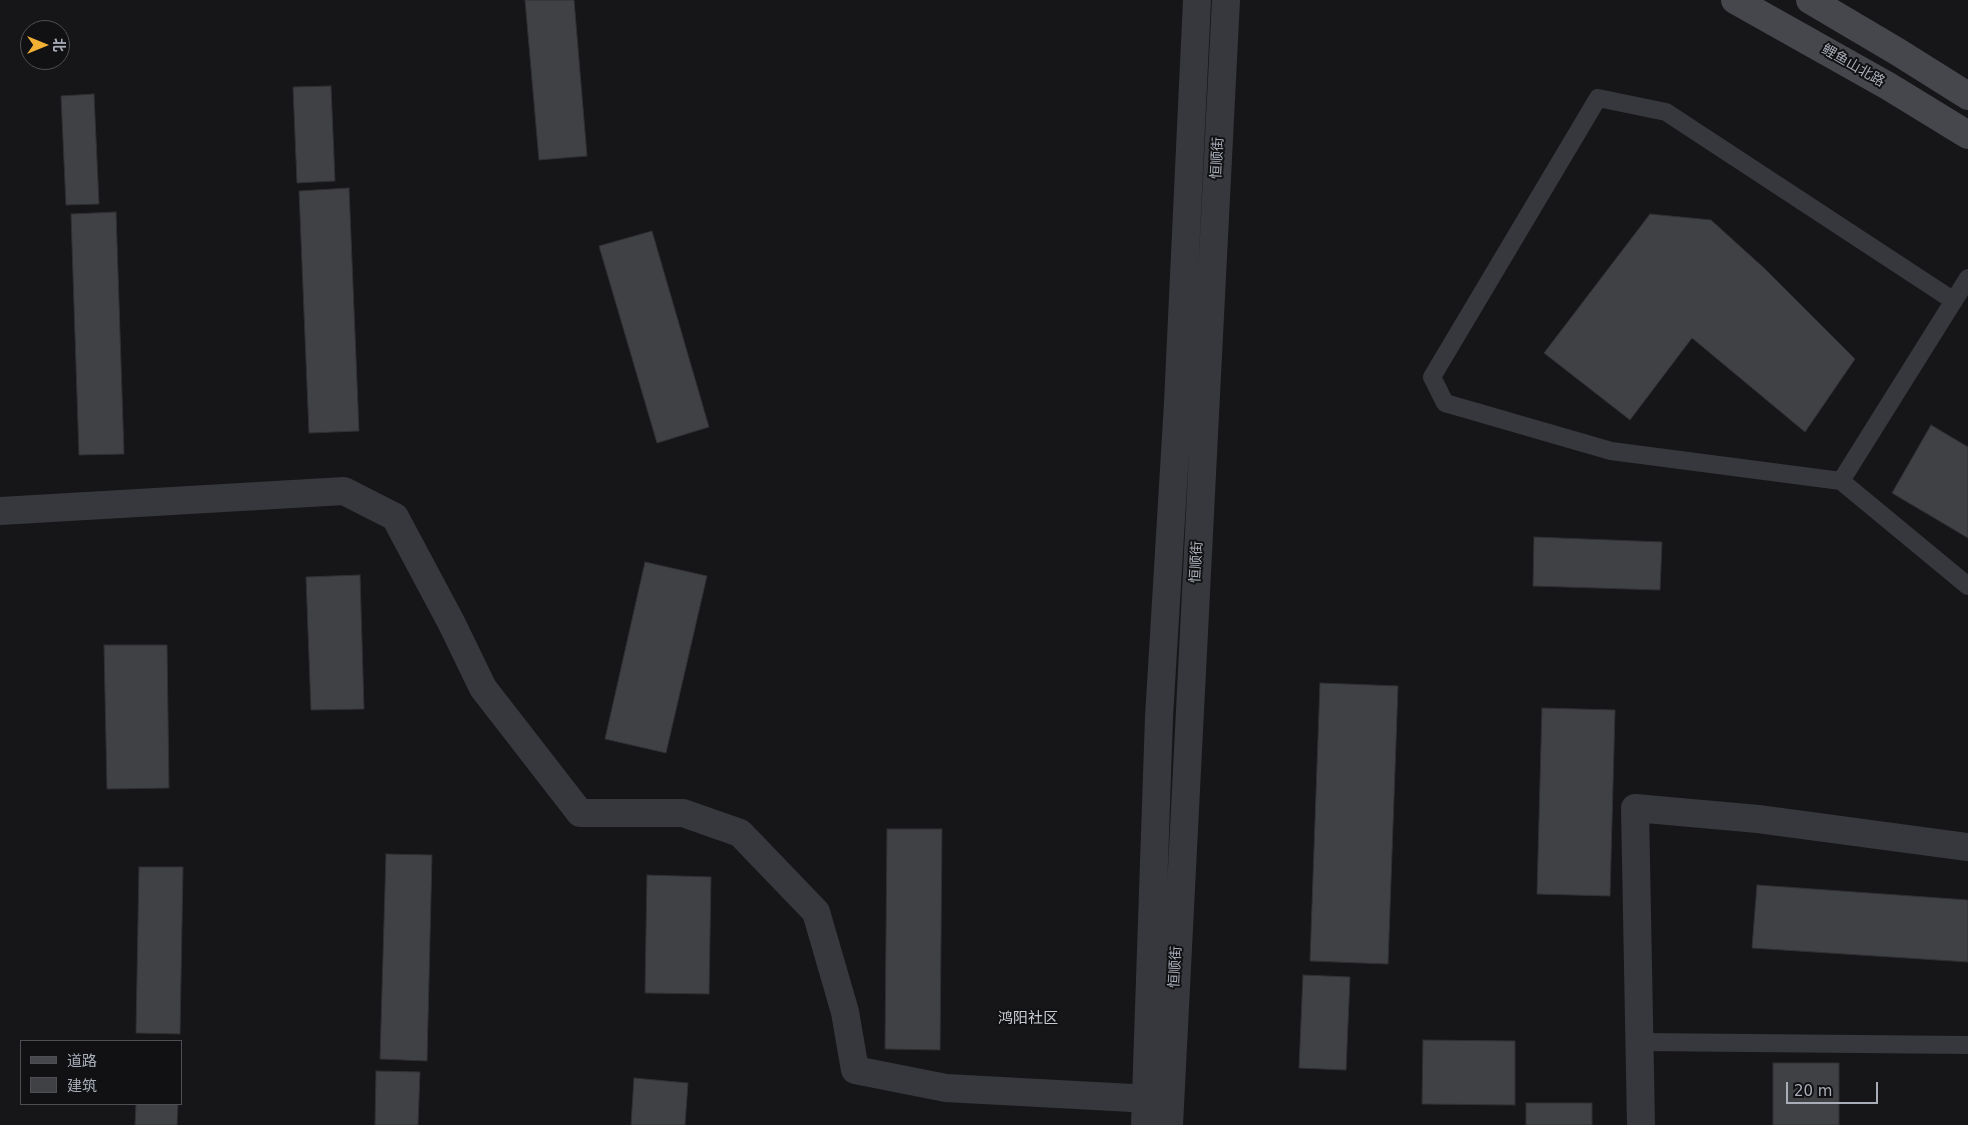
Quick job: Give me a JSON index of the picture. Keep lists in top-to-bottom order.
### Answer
{
  "streets": {
    "main road": ["鲤鱼山北路"],
    "street": ["恒顺街"]
  },
  "districts": ["鸿阳社区"],
  "legend": ["道路", "建筑"],
  "scale_bar": "20 m",
  "north": "right"
}
